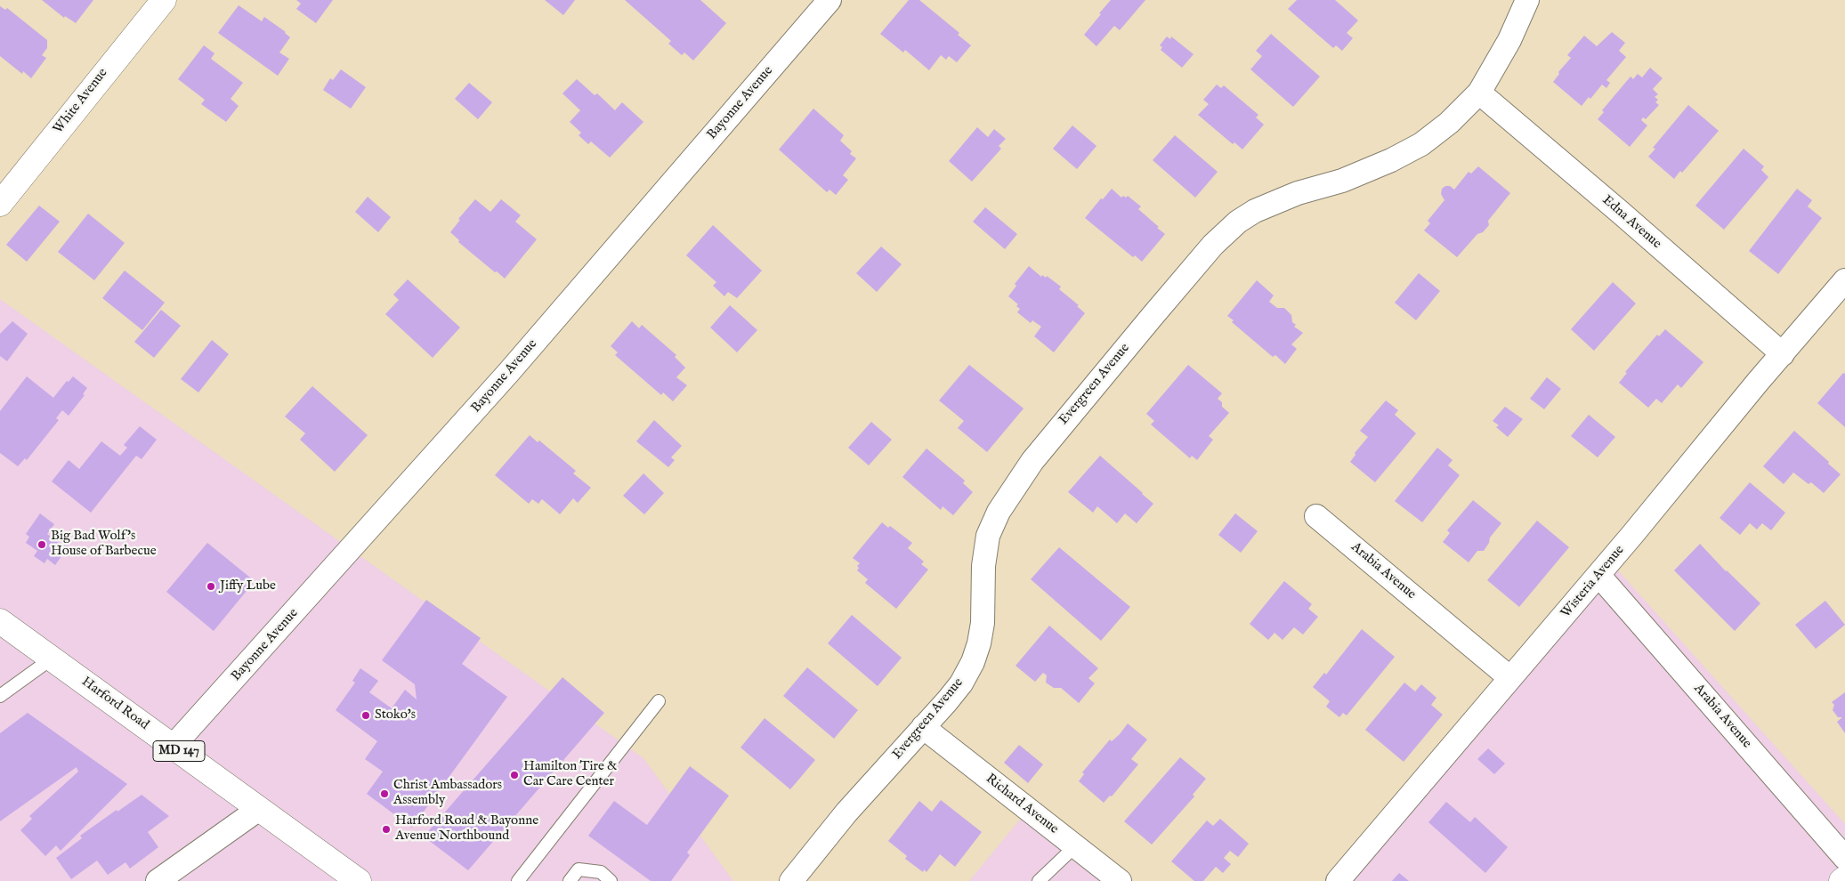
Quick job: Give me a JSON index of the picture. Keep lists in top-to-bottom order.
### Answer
{
  "streets": {
    "main road": ["White Avenue", "Harford Road", "MD 147"],
    "street": [
      "Bayonne Avenue",
      "Edna Avenue",
      "Evergreen Avenue",
      "Arabia Avenue",
      "Wisteria Avenue",
      "Richard Avenue"
    ]
  },
  "crossings": [
    ["Bayonne Avenue", "Harford Road"],
    ["Edna Avenue", "Evergreen Avenue"],
    ["Edna Avenue", "Wisteria Avenue"],
    ["Evergreen Avenue", "Richard Avenue"],
    ["Arabia Avenue", "Wisteria Avenue"]
  ],
  "places": [
    "Big Bad Wolf's House of Barbecue",
    "Jiffy Lube",
    "Stoko's",
    "Hamilton Tire & Car Care Center",
    "Christ Ambassadors Assembly",
    "Harford Road & Bayonne Avenue Northbound"
  ]
}
